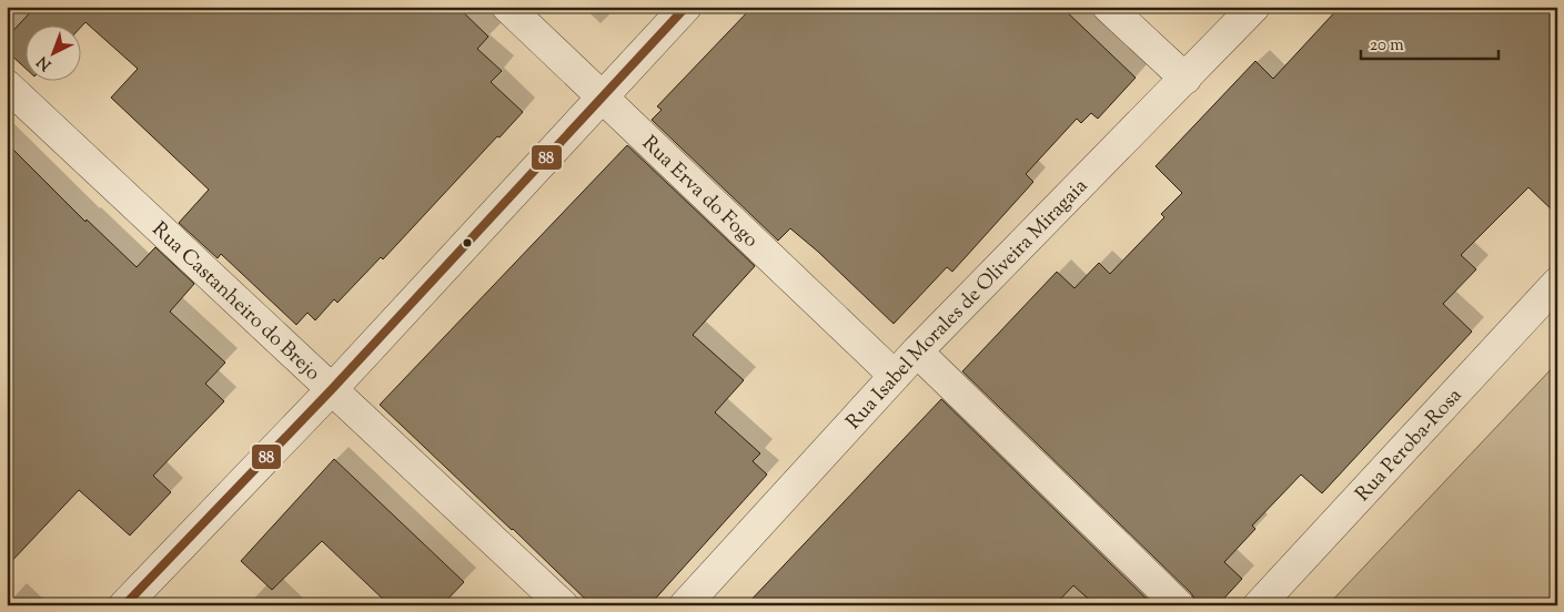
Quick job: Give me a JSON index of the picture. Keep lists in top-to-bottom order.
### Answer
{
  "streets": {
    "street": [
      "Rua Erva do Fogo",
      "Rua Castanheiro do Brejo",
      "Rua Isabel Morales de Oliveira Miragaia",
      "Rua Peroba-Rosa"
    ]
  },
  "crossings": [
    ["Rua Erva do Fogo", "Rua Isabel Morales de Oliveira Miragaia"]
  ],
  "lines": ["transit line 88"],
  "scale_bar": "20 m",
  "north": "bottom left"
}
